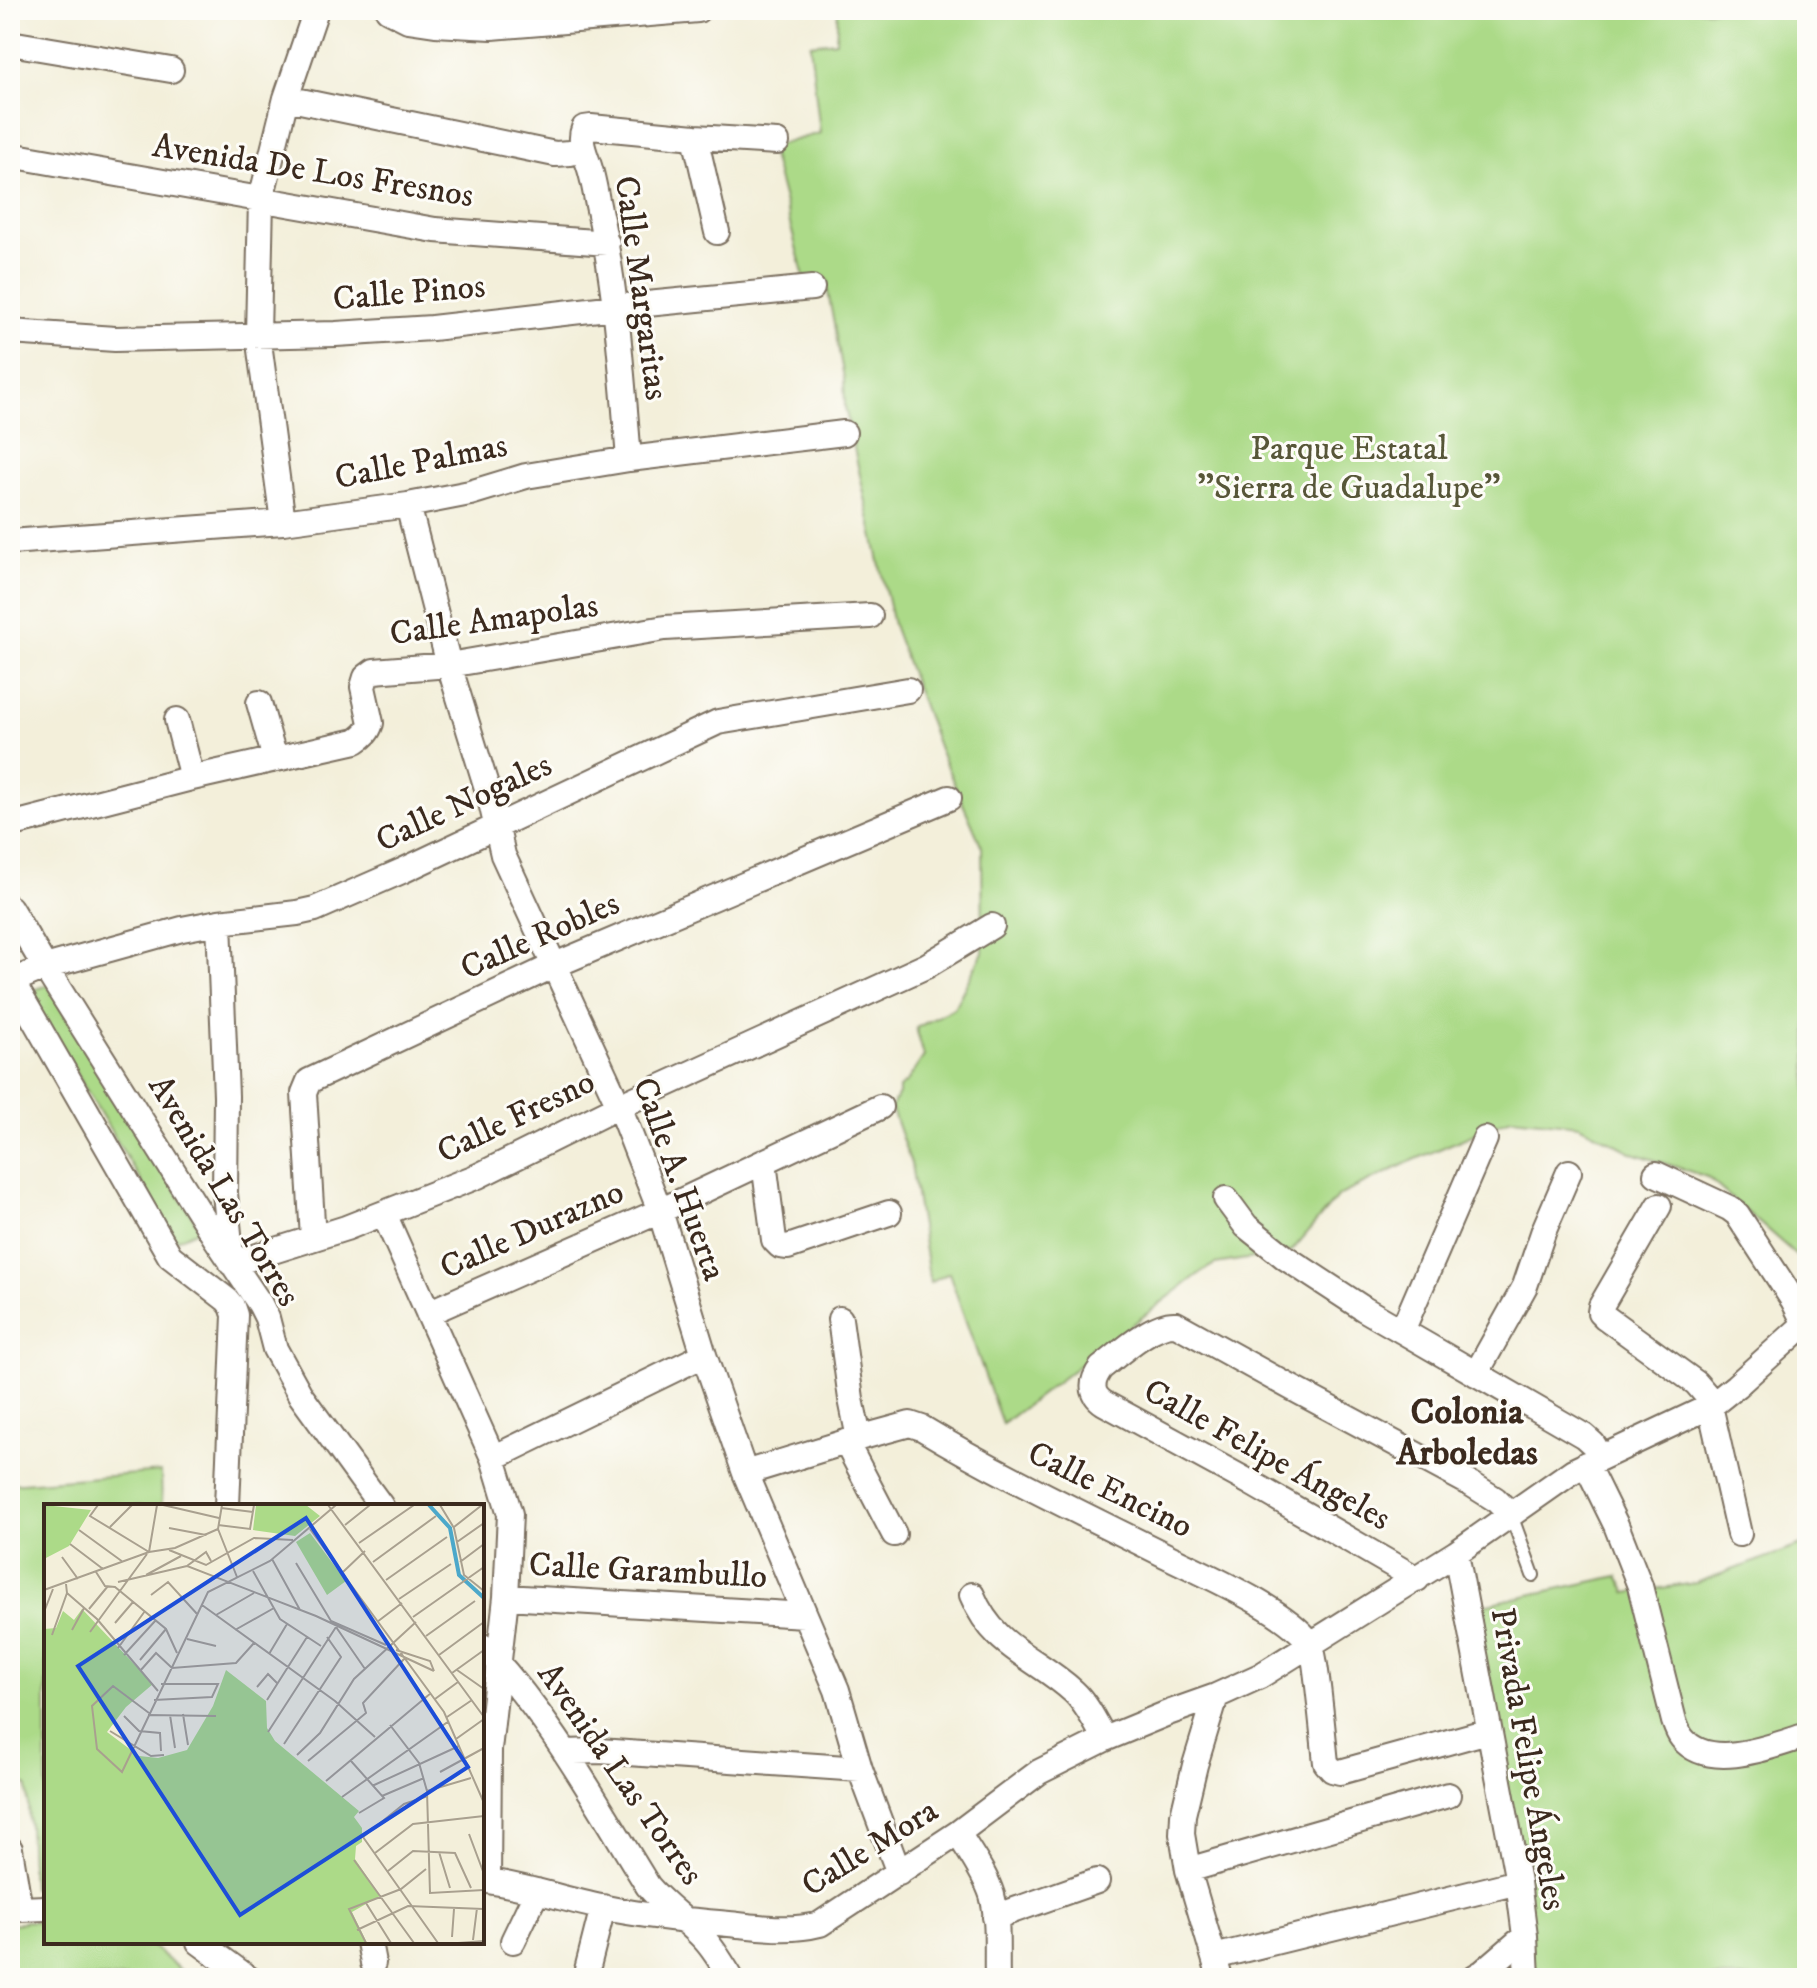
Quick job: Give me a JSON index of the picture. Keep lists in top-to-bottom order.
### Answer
{
  "streets": {
    "street": [
      "Avenida De Los Fresnos",
      "Calle Margaritas",
      "Calle Pinos",
      "Calle Palmas",
      "Calle Amapolas",
      "Calle Nogales",
      "Calle Robles",
      "Calle Fresno",
      "Calle A. Huerta",
      "Avenida Las Torres",
      "Calle Durazno",
      "Calle Felipe Ángeles",
      "Calle Encino",
      "Calle Garambullo",
      "Privada Felipe Ángeles",
      "Calle Mora"
    ]
  },
  "crossings": [
    ["Avenida De Los Fresnos", "Calle Margaritas"],
    ["Calle Margaritas", "Calle Pinos"],
    ["Calle Margaritas", "Calle Palmas"],
    ["Calle Palmas", "Calle A. Huerta"],
    ["Calle Amapolas", "Calle A. Huerta"],
    ["Calle Nogales", "Calle A. Huerta"],
    ["Calle Nogales", "Avenida Las Torres"],
    ["Calle Robles", "Calle Fresno"],
    ["Calle Robles", "Calle A. Huerta"],
    ["Calle Fresno", "Calle A. Huerta"],
    ["Calle Fresno", "Avenida Las Torres"],
    ["Calle A. Huerta", "Calle Durazno"],
    ["Calle A. Huerta", "Calle Encino"],
    ["Calle A. Huerta", "Calle Garambullo"],
    ["Calle A. Huerta", "Calle Mora"],
    ["Avenida Las Torres", "Calle Garambullo"],
    ["Avenida Las Torres", "Calle Mora"],
    ["Calle Felipe Ángeles", "Calle Mora"],
    ["Calle Encino", "Calle Mora"],
    ["Calle Garambullo", "Calle Mora"],
    ["Privada Felipe Ángeles", "Calle Mora"]
  ],
  "districts": ["Colonia Arboledas"],
  "parks": ["Parque Estatal \"Sierra de Guadalupe\""]
}
